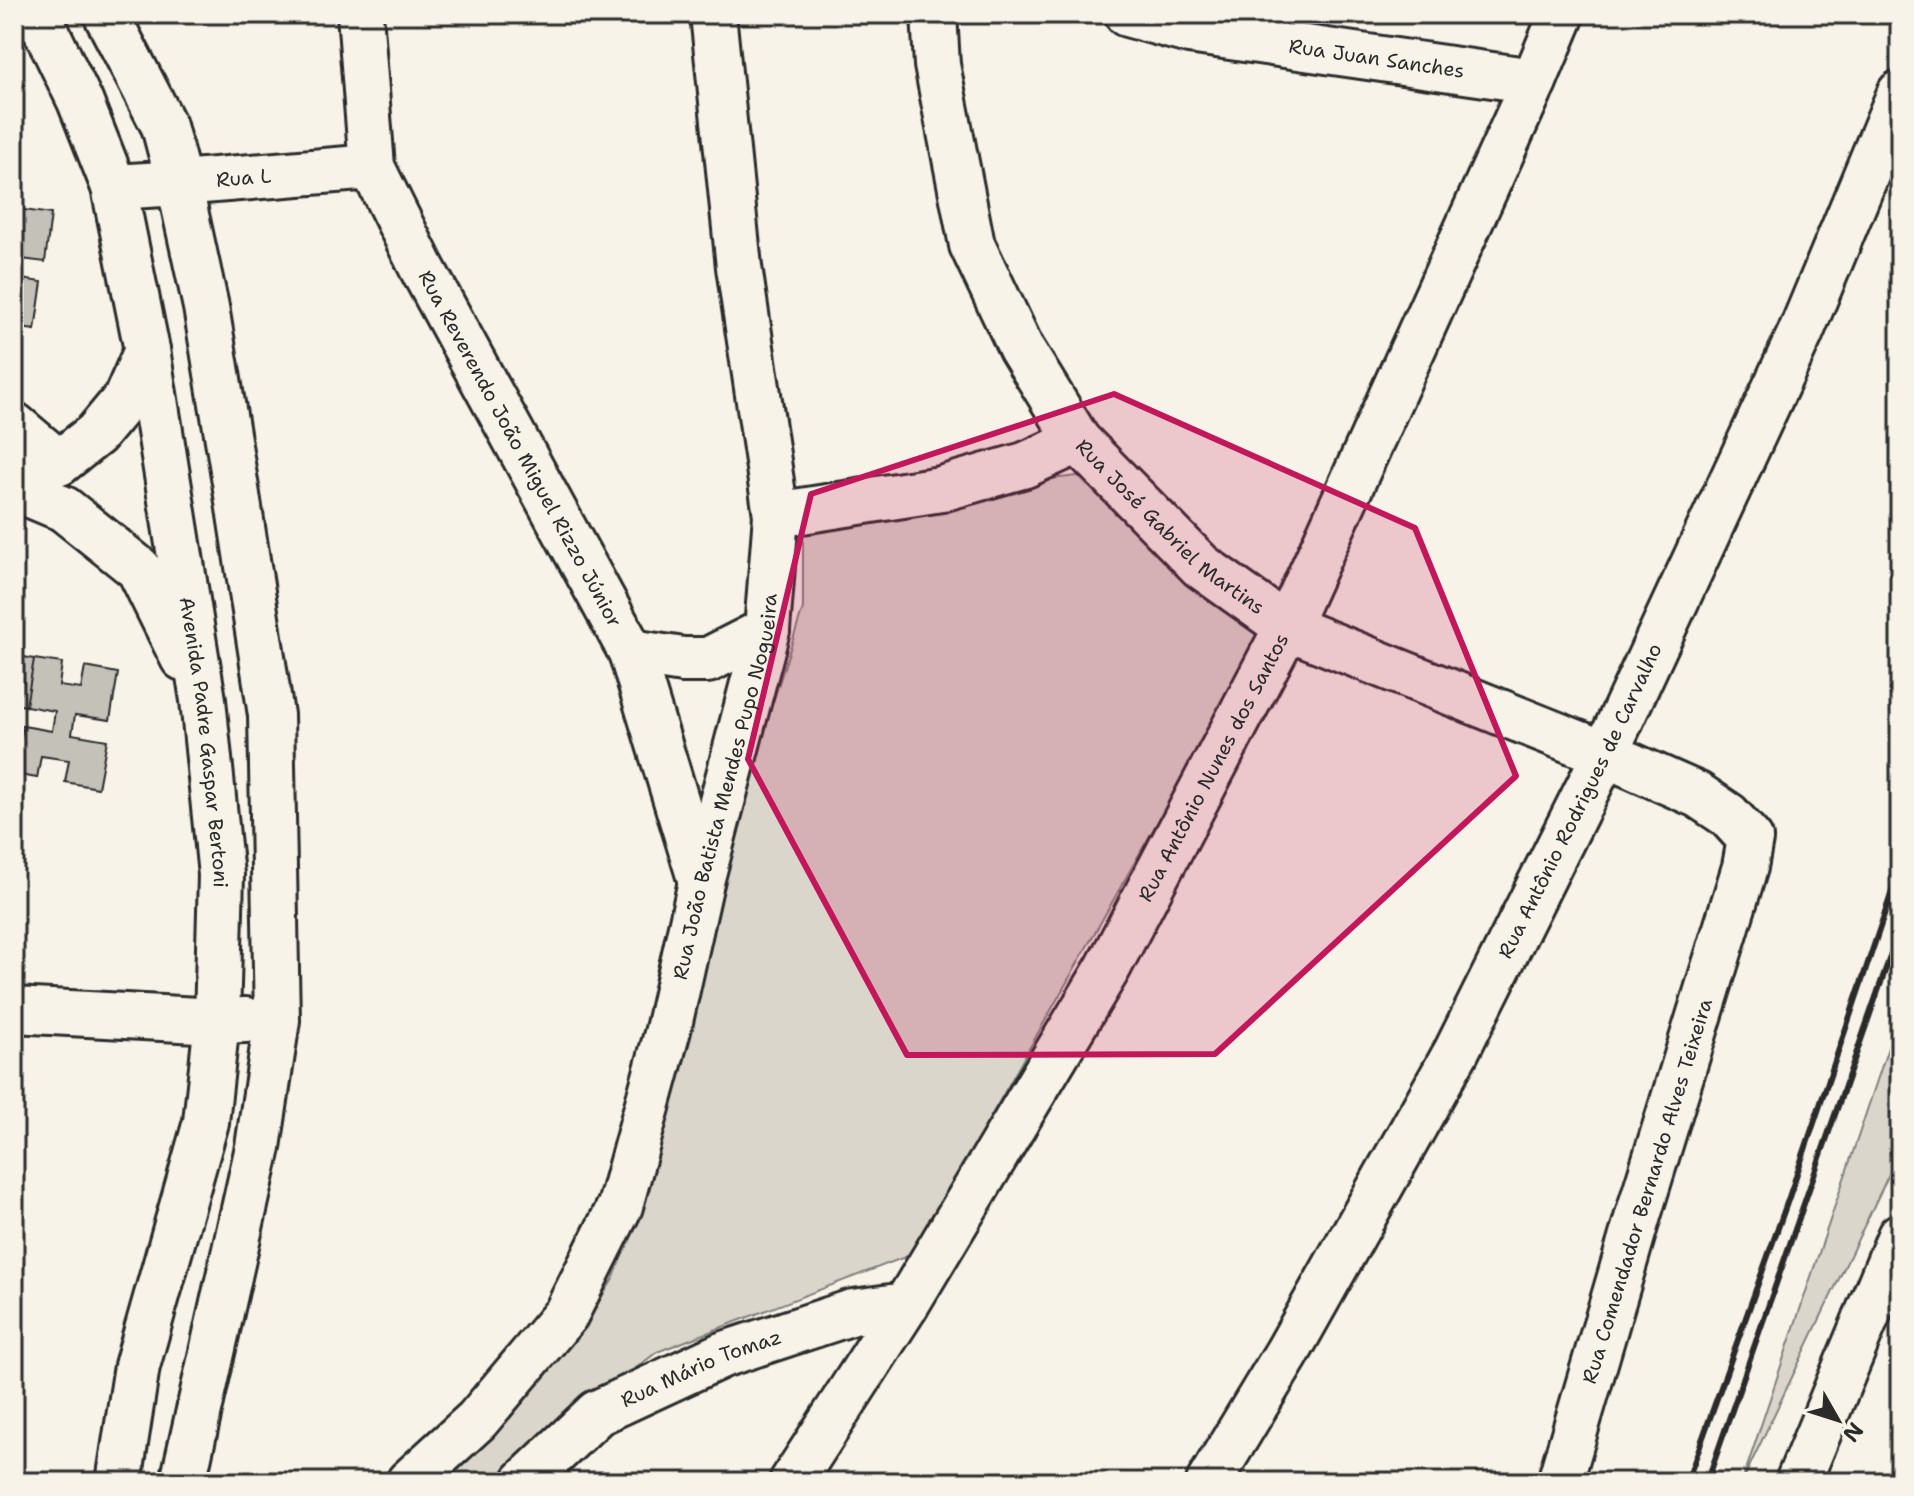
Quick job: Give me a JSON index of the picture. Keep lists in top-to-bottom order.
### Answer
{
  "streets": {
    "main road": [
      "Rua Juan Sanches",
      "Rua L",
      "Rua Reverendo João Miguel Rizzo Júnior",
      "Rua José Gabriel Martins",
      "Avenida Padre Gaspar Bertoni",
      "Rua Antônio Nunes dos Santos",
      "Rua João Batista Mendes Pupo Nogueira",
      "Rua Antônio Rodrigues de Carvalho",
      "Rua Comendador Bernardo Alves Teixeira",
      "Rua Mário Tomaz"
    ]
  },
  "crossings": [
    ["Rua Juan Sanches", "Rua Antônio Nunes dos Santos"],
    ["Rua L", "Rua Reverendo João Miguel Rizzo Júnior"],
    ["Rua L", "Avenida Padre Gaspar Bertoni"],
    ["Rua Reverendo João Miguel Rizzo Júnior", "Rua João Batista Mendes Pupo Nogueira"],
    ["Rua José Gabriel Martins", "Rua Antônio Nunes dos Santos"],
    ["Rua José Gabriel Martins", "Rua Antônio Rodrigues de Carvalho"],
    ["Rua José Gabriel Martins", "Rua Comendador Bernardo Alves Teixeira"],
    ["Rua Antônio Nunes dos Santos", "Rua Mário Tomaz"]
  ],
  "north": "bottom right"
}
